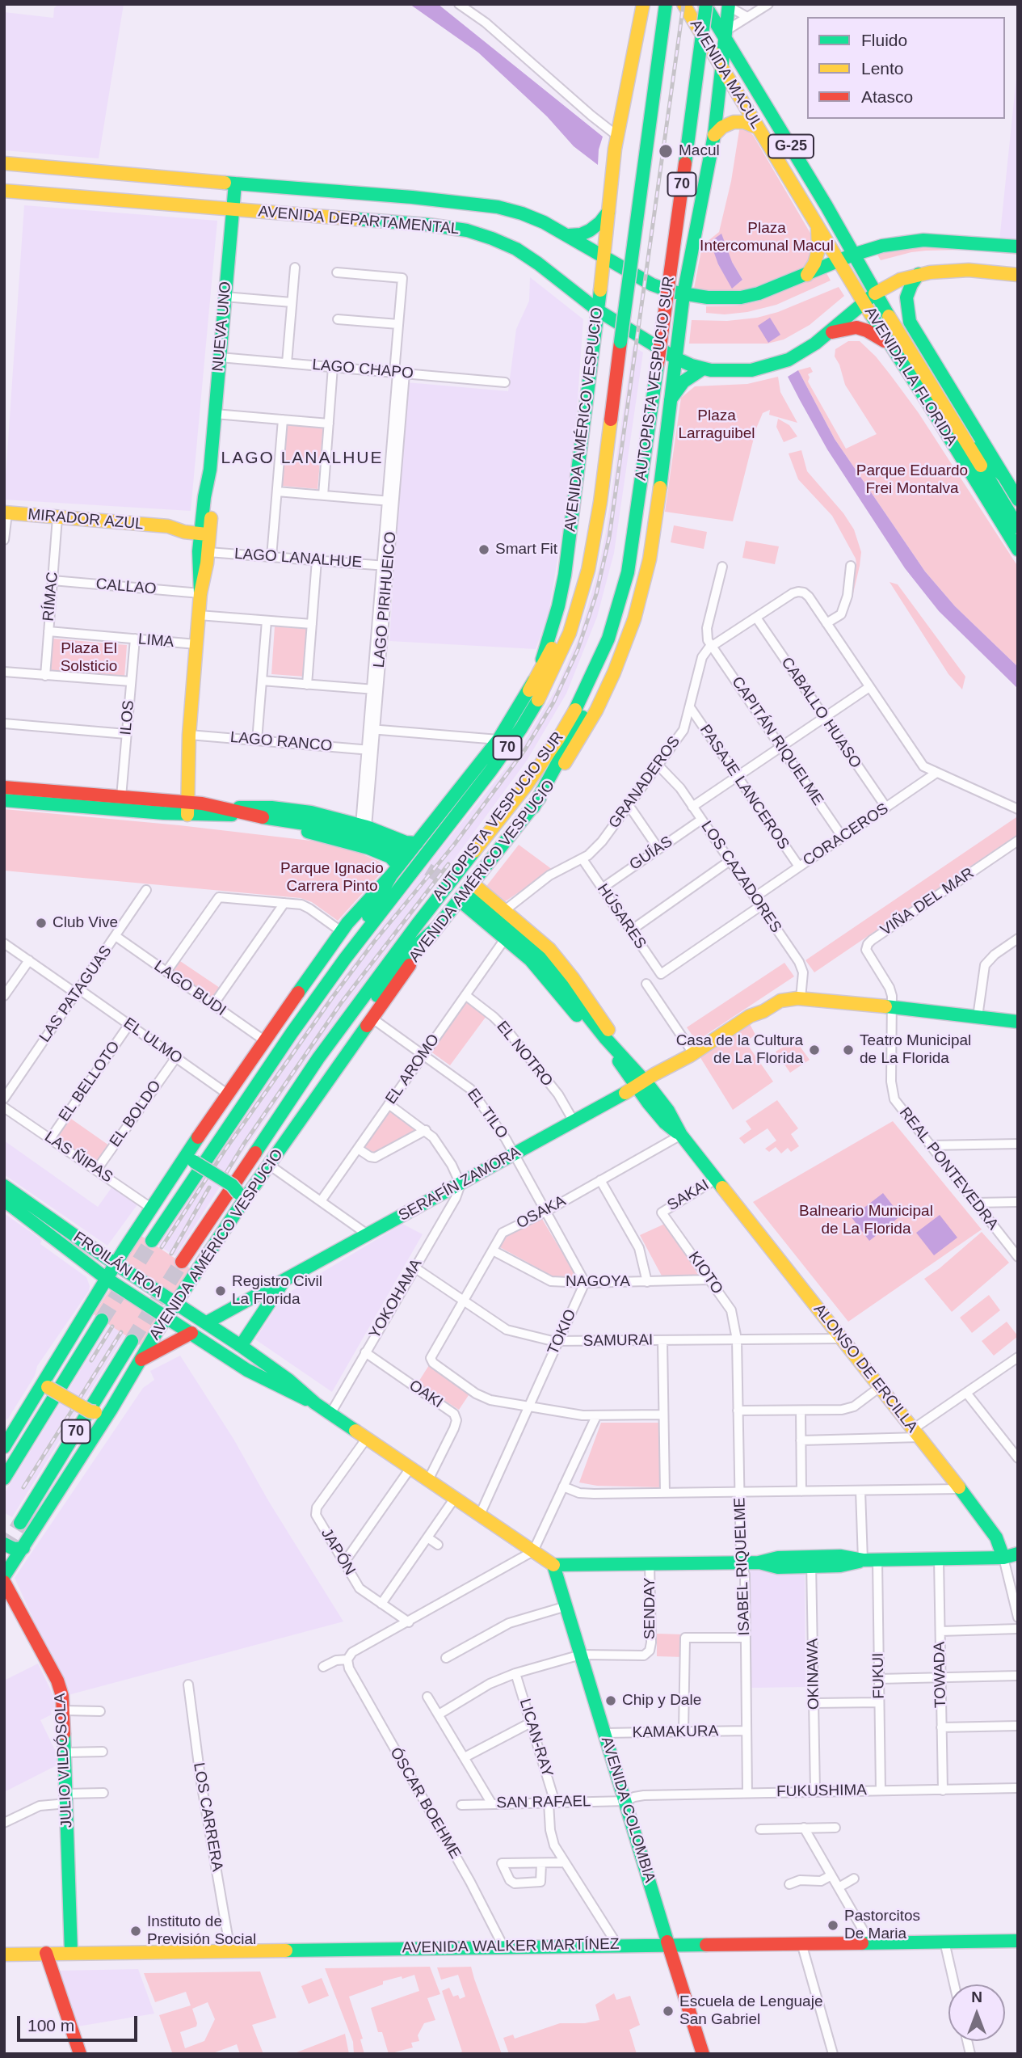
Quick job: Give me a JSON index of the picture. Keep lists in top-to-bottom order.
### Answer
{
  "streets": {
    "main road": [
      "AVENIDA MACUL",
      "G-25",
      "70",
      "AVENIDA DEPARTAMENTAL",
      "NUEVA UNO",
      "AVENIDA LA FLORIDA",
      "AUTOPISTA VESPUCIO SUR",
      "AVENIDA AMÉRICO VESPUCIO",
      "MIRADOR AZUL",
      "SERAFÍN ZAMORA",
      "FROILÁN ROA",
      "ALONSO DE ERCILLA",
      "JULIO VILDÓSOLA",
      "AVENIDA COLOMBIA",
      "AVENIDA WALKER MARTÍNEZ"
    ],
    "street": [
      "LAGO CHAPO",
      "LAGO LANALHUE",
      "CALLAO",
      "RÍMAC",
      "LAGO PIRIHUEICO",
      "LIMA",
      "CABALLO HUASO",
      "ILOS",
      "CAPITÁN RIQUELME",
      "LAGO RANCO",
      "GRANADEROS",
      "PASAJE LANCEROS",
      "CORACEROS",
      "GUÍAS",
      "LOS CAZADORES",
      "VIÑA DEL MAR",
      "HÚSARES",
      "LAGO BUDI",
      "LAS PATAGUAS",
      "EL ULMO",
      "EL NOTRO",
      "EL AROMO",
      "EL BELLOTO",
      "EL BOLDO",
      "EL TILO",
      "LAS ÑIPAS",
      "REAL PONTEVEDRA",
      "SAKAI",
      "OSAKA",
      "KIOTO",
      "NAGOYA",
      "YOKOHAMA",
      "TOKIO",
      "SAMURAI",
      "OAKI",
      "JAPÓN",
      "ISABEL RIQUELME",
      "SENDAY",
      "OKINAWA",
      "TOWADA",
      "FUKUI",
      "KAMAKURA",
      "LICAN-RAY",
      "FUKUSHIMA",
      "SAN RAFAEL",
      "ÓSCAR BOEHME",
      "LOS CARRERA"
    ]
  },
  "crossings": [
    ["AVENIDA MACUL", "AVENIDA DEPARTAMENTAL"],
    ["AVENIDA MACUL", "AVENIDA LA FLORIDA"],
    ["AVENIDA MACUL", "AUTOPISTA VESPUCIO SUR"],
    ["AVENIDA MACUL", "AVENIDA AMÉRICO VESPUCIO"],
    ["AVENIDA DEPARTAMENTAL", "NUEVA UNO"],
    ["AVENIDA DEPARTAMENTAL", "AVENIDA LA FLORIDA"],
    ["AVENIDA DEPARTAMENTAL", "AVENIDA AMÉRICO VESPUCIO"],
    ["NUEVA UNO", "LAGO CHAPO"],
    ["NUEVA UNO", "MIRADOR AZUL"],
    ["NUEVA UNO", "LAGO LANALHUE"],
    ["NUEVA UNO", "CALLAO"],
    ["NUEVA UNO", "LIMA"],
    ["NUEVA UNO", "LAGO RANCO"],
    ["LAGO CHAPO", "LAGO PIRIHUEICO"],
    ["AVENIDA AMÉRICO VESPUCIO", "LAGO BUDI"],
    ["AVENIDA AMÉRICO VESPUCIO", "EL ULMO"],
    ["AVENIDA AMÉRICO VESPUCIO", "EL TILO"],
    ["AVENIDA AMÉRICO VESPUCIO", "LAS ÑIPAS"],
    ["AVENIDA AMÉRICO VESPUCIO", "FROILÁN ROA"],
    ["AVENIDA AMÉRICO VESPUCIO", "ALONSO DE ERCILLA"],
    ["MIRADOR AZUL", "RÍMAC"],
    ["LAGO LANALHUE", "LAGO PIRIHUEICO"],
    ["CALLAO", "RÍMAC"],
    ["RÍMAC", "LIMA"],
    ["LAGO PIRIHUEICO", "LAGO RANCO"],
    ["LIMA", "ILOS"],
    ["CABALLO HUASO", "GRANADEROS"],
    ["CABALLO HUASO", "CORACEROS"],
    ["CAPITÁN RIQUELME", "GRANADEROS"],
    ["CAPITÁN RIQUELME", "CORACEROS"],
    ["GRANADEROS", "PASAJE LANCEROS"],
    ["GRANADEROS", "LOS CAZADORES"],
    ["GRANADEROS", "HÚSARES"],
    ["GRANADEROS", "ALONSO DE ERCILLA"],
    ["PASAJE LANCEROS", "CORACEROS"],
    ["CORACEROS", "LOS CAZADORES"],
    ["GUÍAS", "LOS CAZADORES"],
    ["GUÍAS", "HÚSARES"],
    ["LOS CAZADORES", "HÚSARES"],
    ["LOS CAZADORES", "SERAFÍN ZAMORA"],
    ["VIÑA DEL MAR", "REAL PONTEVEDRA"],
    ["VIÑA DEL MAR", "SERAFÍN ZAMORA"],
    ["LAGO BUDI", "LAS PATAGUAS"],
    ["LAS PATAGUAS", "EL ULMO"],
    ["EL ULMO", "EL BELLOTO"],
    ["EL ULMO", "EL BOLDO"],
    ["EL NOTRO", "EL AROMO"],
    ["EL NOTRO", "SERAFÍN ZAMORA"],
    ["EL AROMO", "EL TILO"],
    ["EL AROMO", "ALONSO DE ERCILLA"],
    ["EL BELLOTO", "LAS ÑIPAS"],
    ["EL BOLDO", "LAS ÑIPAS"],
    ["EL TILO", "SERAFÍN ZAMORA"],
    ["REAL PONTEVEDRA", "SERAFÍN ZAMORA"],
    ["SERAFÍN ZAMORA", "FROILÁN ROA"],
    ["SERAFÍN ZAMORA", "YOKOHAMA"],
    ["SERAFÍN ZAMORA", "ALONSO DE ERCILLA"],
    ["SAKAI", "KIOTO"],
    ["SAKAI", "ALONSO DE ERCILLA"],
    ["OSAKA", "NAGOYA"],
    ["OSAKA", "TOKIO"],
    ["OSAKA", "SAMURAI"],
    ["OSAKA", "ALONSO DE ERCILLA"],
    ["FROILÁN ROA", "YOKOHAMA"],
    ["FROILÁN ROA", "TOKIO"],
    ["FROILÁN ROA", "OAKI"],
    ["FROILÁN ROA", "JAPÓN"],
    ["FROILÁN ROA", "AVENIDA COLOMBIA"],
    ["KIOTO", "NAGOYA"],
    ["KIOTO", "SAMURAI"],
    ["KIOTO", "ISABEL RIQUELME"],
    ["NAGOYA", "TOKIO"],
    ["YOKOHAMA", "SAMURAI"],
    ["YOKOHAMA", "OAKI"],
    ["TOKIO", "SAMURAI"],
    ["SAMURAI", "ALONSO DE ERCILLA"],
    ["SAMURAI", "ISABEL RIQUELME"],
    ["ISABEL RIQUELME", "KAMAKURA"],
    ["ISABEL RIQUELME", "FUKUSHIMA"],
    ["SENDAY", "LICAN-RAY"],
    ["SENDAY", "AVENIDA COLOMBIA"],
    ["OKINAWA", "FUKUSHIMA"],
    ["TOWADA", "FUKUSHIMA"],
    ["FUKUI", "FUKUSHIMA"],
    ["KAMAKURA", "AVENIDA COLOMBIA"],
    ["LICAN-RAY", "SAN RAFAEL"],
    ["LICAN-RAY", "AVENIDA WALKER MARTÍNEZ"],
    ["JULIO VILDÓSOLA", "AVENIDA WALKER MARTÍNEZ"],
    ["FUKUSHIMA", "SAN RAFAEL"],
    ["FUKUSHIMA", "AVENIDA COLOMBIA"],
    ["SAN RAFAEL", "AVENIDA COLOMBIA"],
    ["ÓSCAR BOEHME", "AVENIDA WALKER MARTÍNEZ"],
    ["AVENIDA COLOMBIA", "AVENIDA WALKER MARTÍNEZ"],
    ["LOS CARRERA", "AVENIDA WALKER MARTÍNEZ"]
  ],
  "districts": ["LAGO LANALHUE"],
  "parks": [
    "Plaza Intercomunal Macul",
    "Plaza Larraguibel",
    "Parque Eduardo Frei Montalva",
    "Plaza El Solsticio",
    "Parque Ignacio Carrera Pinto",
    "Balneario Municipal de La Florida"
  ],
  "places": [
    "Macul",
    "Smart Fit",
    "Club Vive",
    "Casa de la Cultura de La Florida",
    "Teatro Municipal de La Florida",
    "Registro Civil La Florida",
    "Chip y Dale",
    "Pastorcitos De Maria",
    "Instituto de Previsión Social",
    "Escuela de Lenguaje San Gabriel"
  ],
  "legend": ["Fluido", "Lento", "Atasco"],
  "scale_bar": "100 m",
  "north": "top"
}
